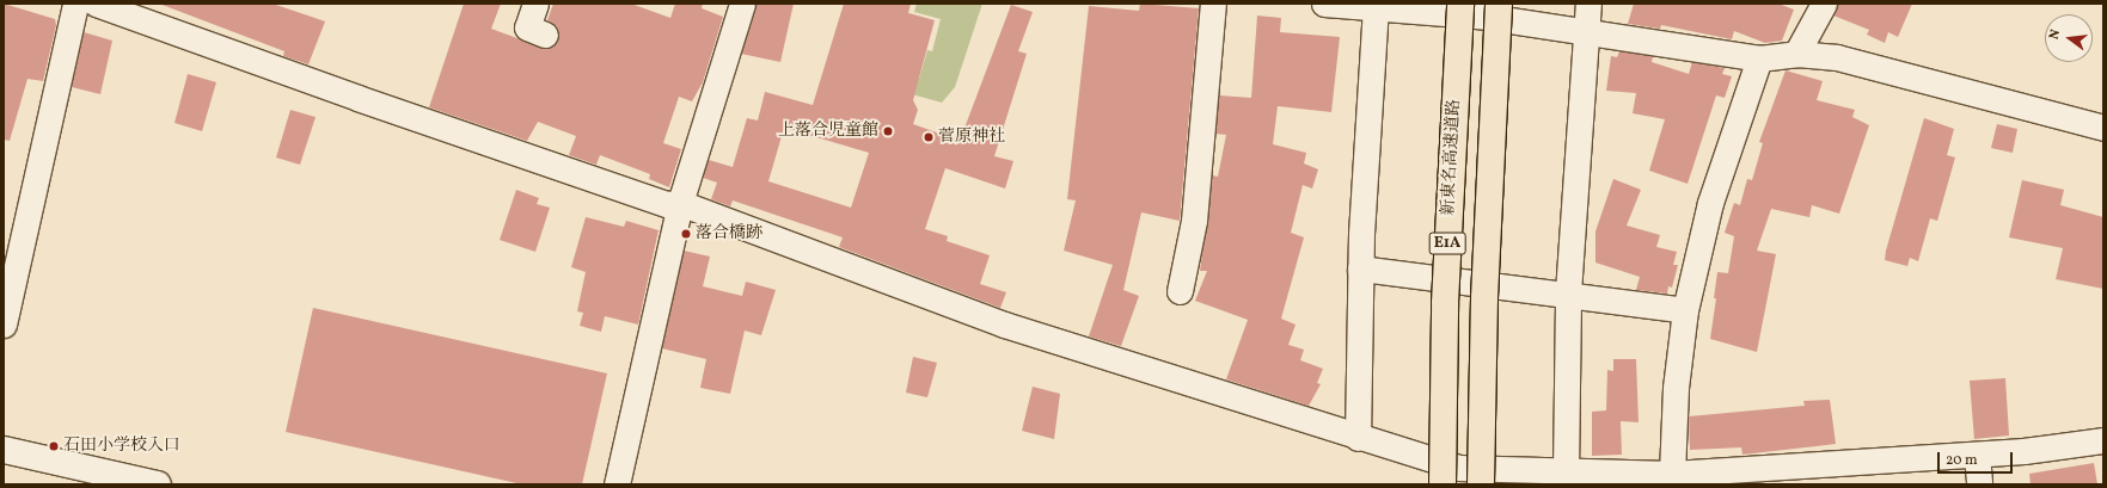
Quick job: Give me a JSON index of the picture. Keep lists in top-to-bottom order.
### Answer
{
  "streets": {
    "highway": ["新東名高速道路", "E1A"]
  },
  "places": [
    "上落合児童館",
    "菅原神社",
    "落合橋跡",
    "石田小学校入口"
  ],
  "scale_bar": "20 m",
  "north": "left"
}
